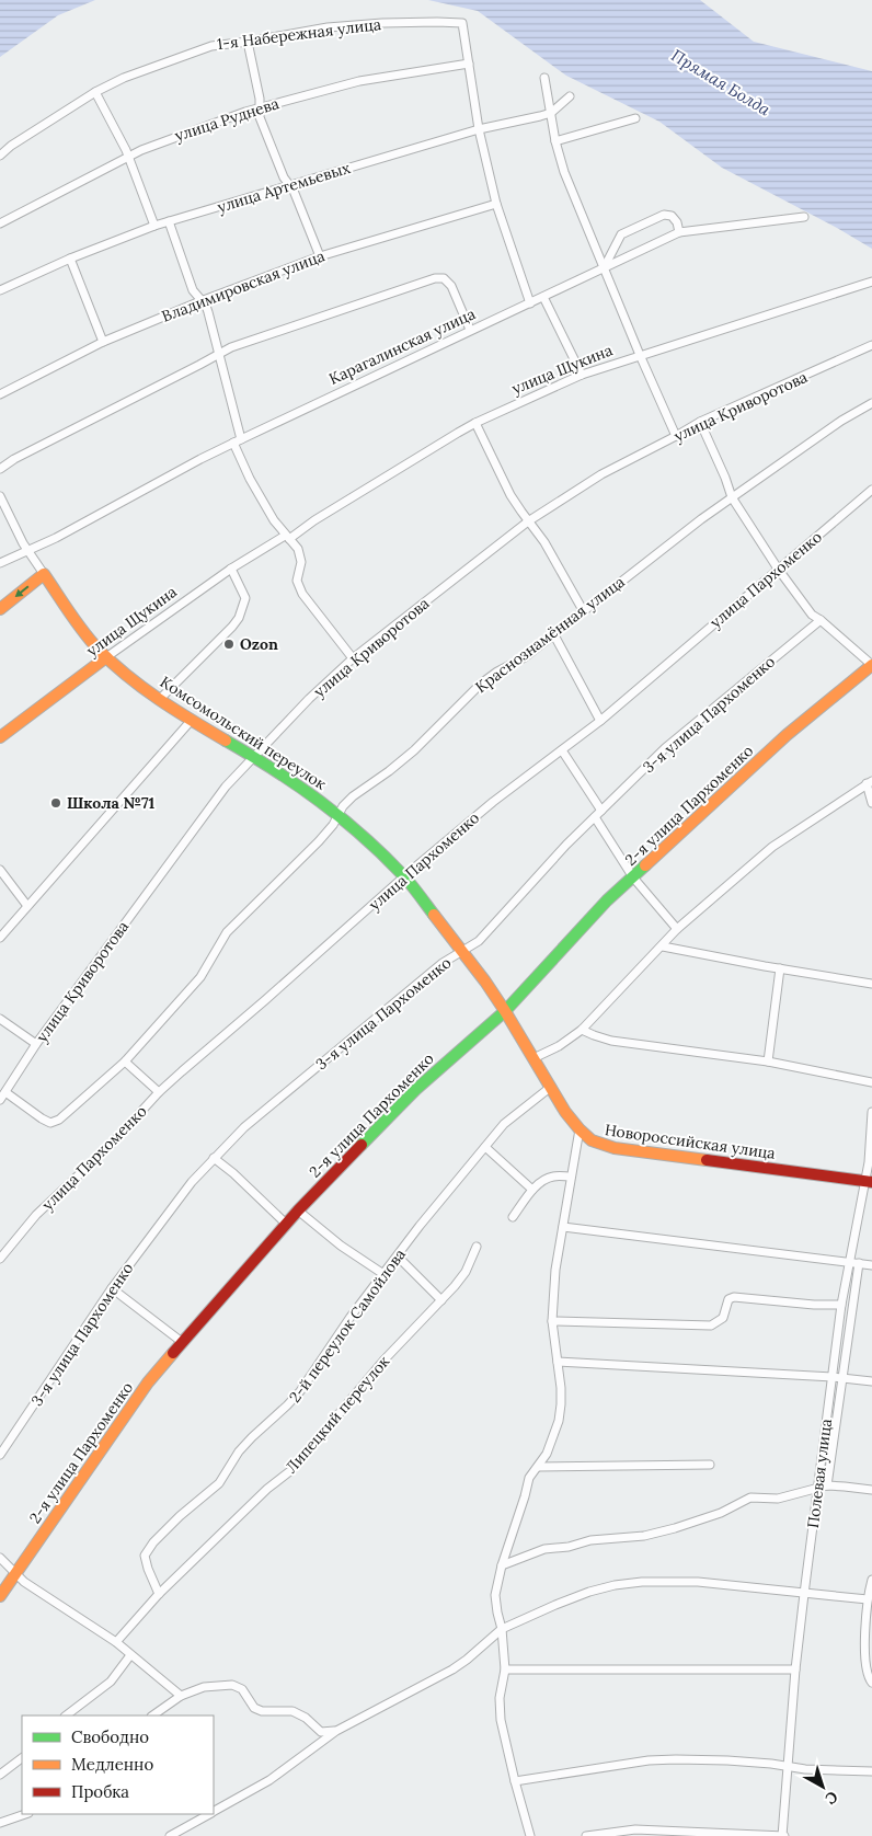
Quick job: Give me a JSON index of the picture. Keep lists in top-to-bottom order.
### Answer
{
  "streets": {
    "street": [
      "1-я Набережная улица",
      "улица Руднева",
      "улица Артемьевых",
      "Владимировская улица",
      "Карагалинская улица",
      "улица Щукина",
      "улица Криворотова",
      "улица Пархоменко",
      "Краснознамённая улица",
      "3-я улица Пархоменко",
      "Комсомольский переулок",
      "2-я улица Пархоменко",
      "Новороссийская улица",
      "2-й переулок Самойлова",
      "Липецкий переулок",
      "Полевая улица"
    ]
  },
  "crossings": [
    ["1-я Набережная улица", "улица Руднева"],
    ["улица Щукина", "Комсомольский переулок"],
    ["улица Криворотова", "Краснознамённая улица"],
    ["улица Криворотова", "Комсомольский переулок"],
    ["улица Пархоменко", "Комсомольский переулок"],
    ["Краснознамённая улица", "Комсомольский переулок"],
    ["3-я улица Пархоменко", "Комсомольский переулок"],
    ["Комсомольский переулок", "2-я улица Пархоменко"],
    ["Комсомольский переулок", "Новороссийская улица"],
    ["Новороссийская улица", "2-й переулок Самойлова"],
    ["Новороссийская улица", "Полевая улица"],
    ["2-й переулок Самойлова", "Липецкий переулок"]
  ],
  "water": ["Прямая Болда"],
  "places": ["Ozon", "Школа №71"],
  "legend": ["Свободно", "Медленно", "Пробка"],
  "north": "bottom right"
}
